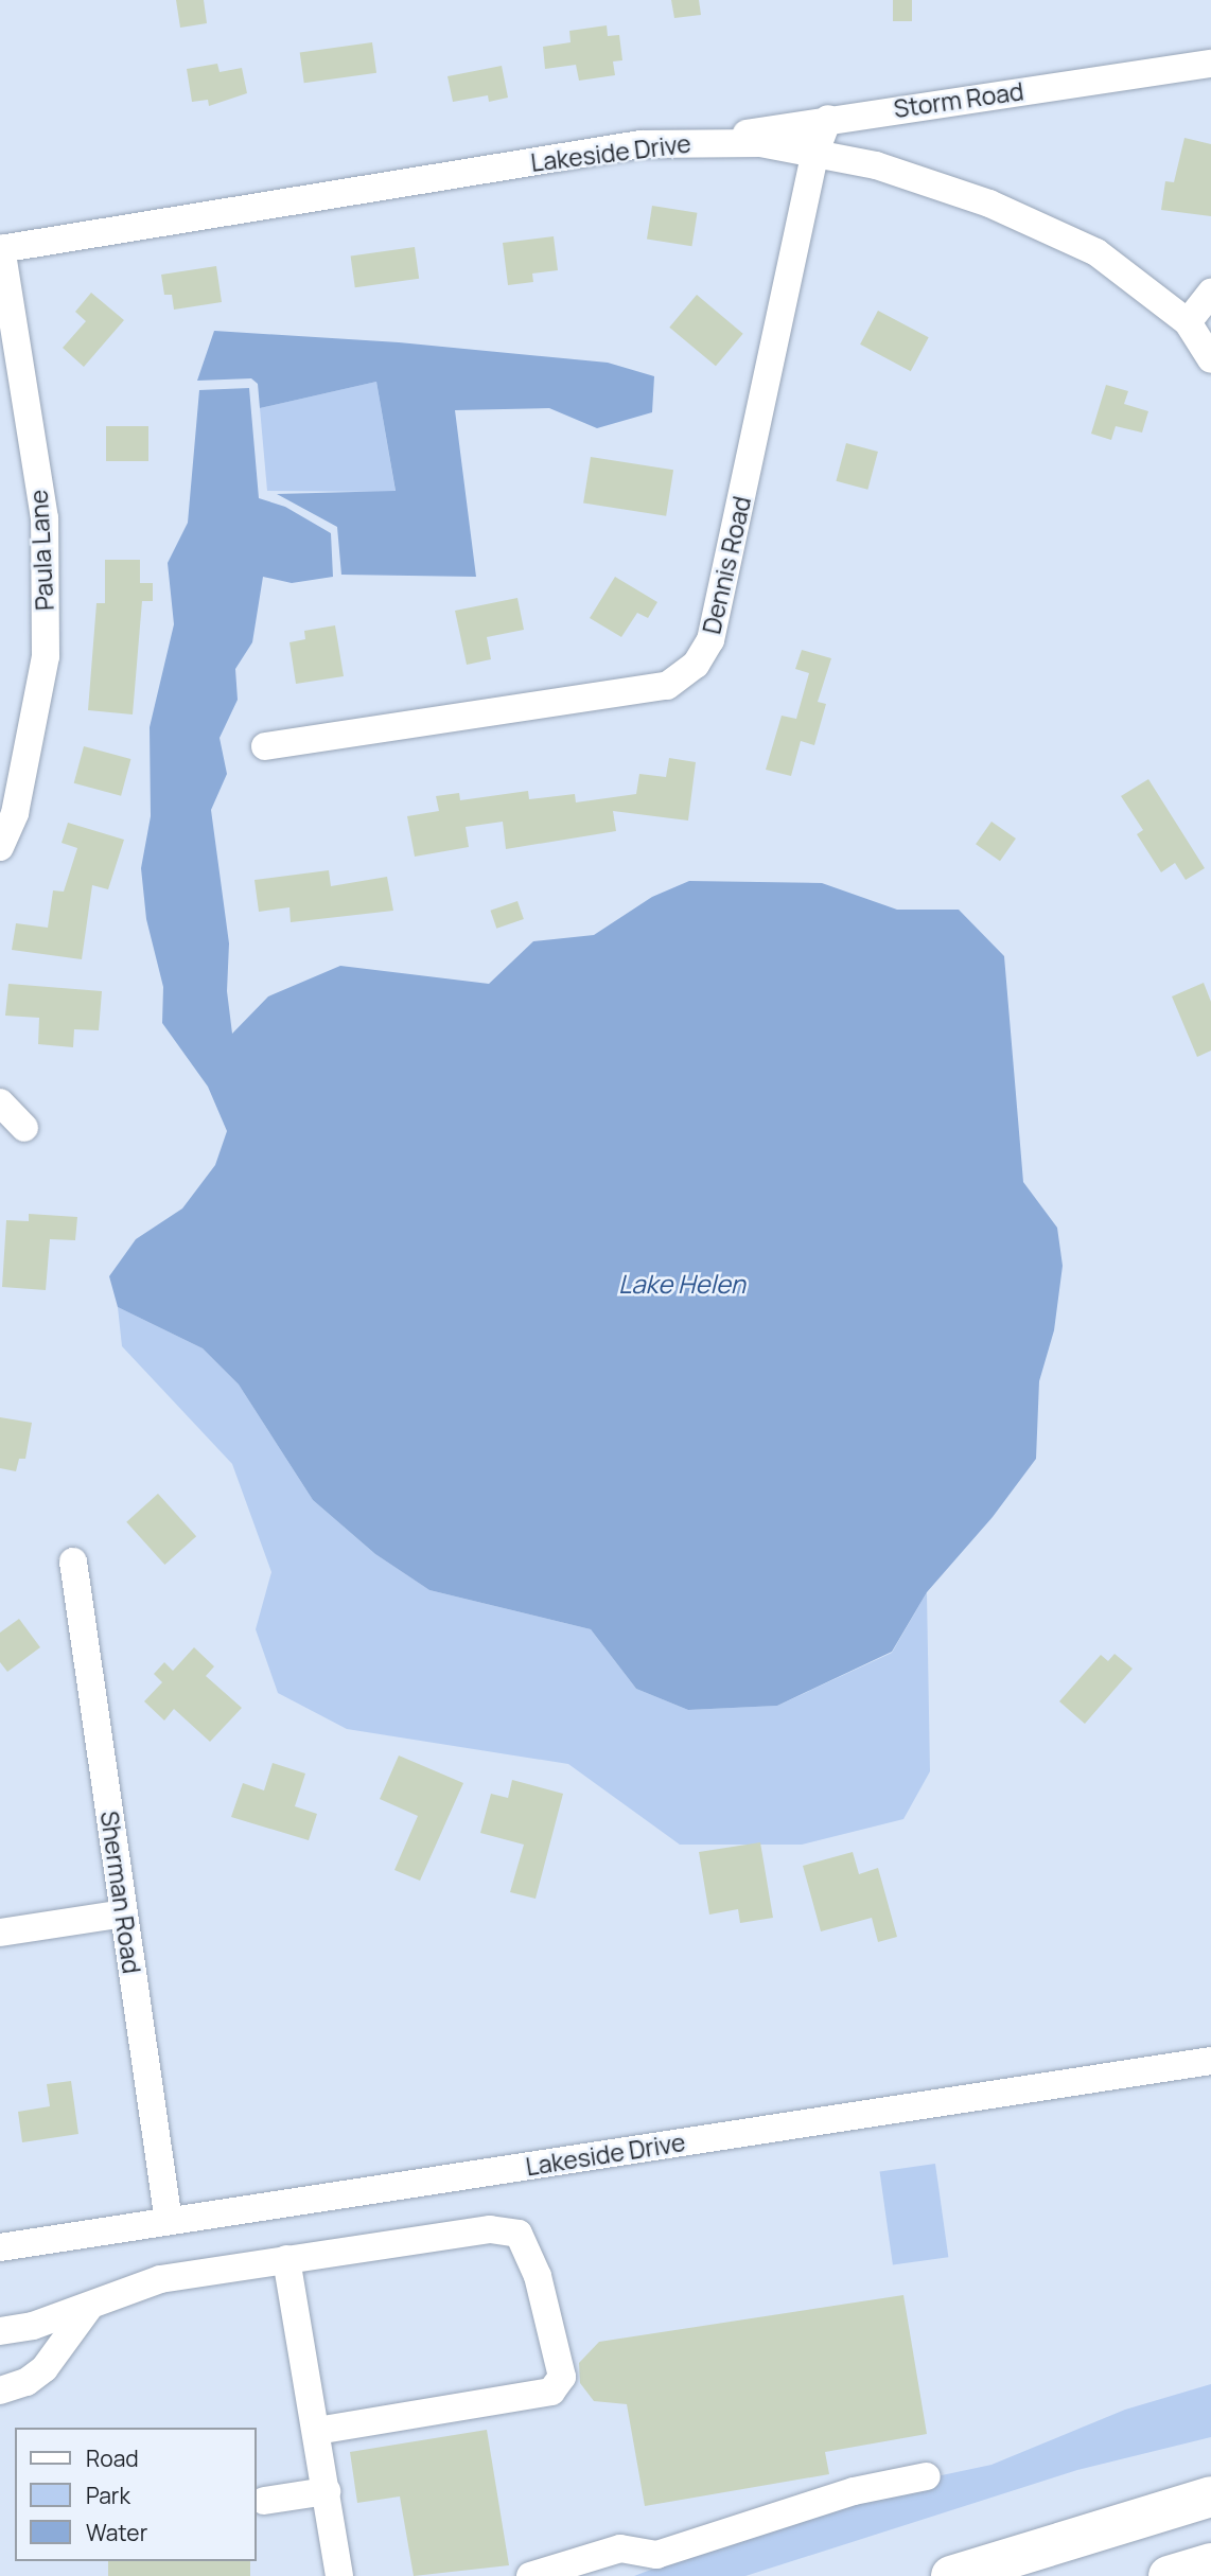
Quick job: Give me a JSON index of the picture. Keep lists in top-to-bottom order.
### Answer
{
  "streets": {
    "street": [
      "Storm Road",
      "Lakeside Drive",
      "Paula Lane",
      "Dennis Road",
      "Sherman Road"
    ]
  },
  "crossings": [
    ["Storm Road", "Lakeside Drive"],
    ["Storm Road", "Dennis Road"],
    ["Lakeside Drive", "Paula Lane"],
    ["Lakeside Drive", "Dennis Road"],
    ["Lakeside Drive", "Sherman Road"]
  ],
  "water": ["Lake Helen"],
  "legend": ["Road", "Park", "Water"]
}
